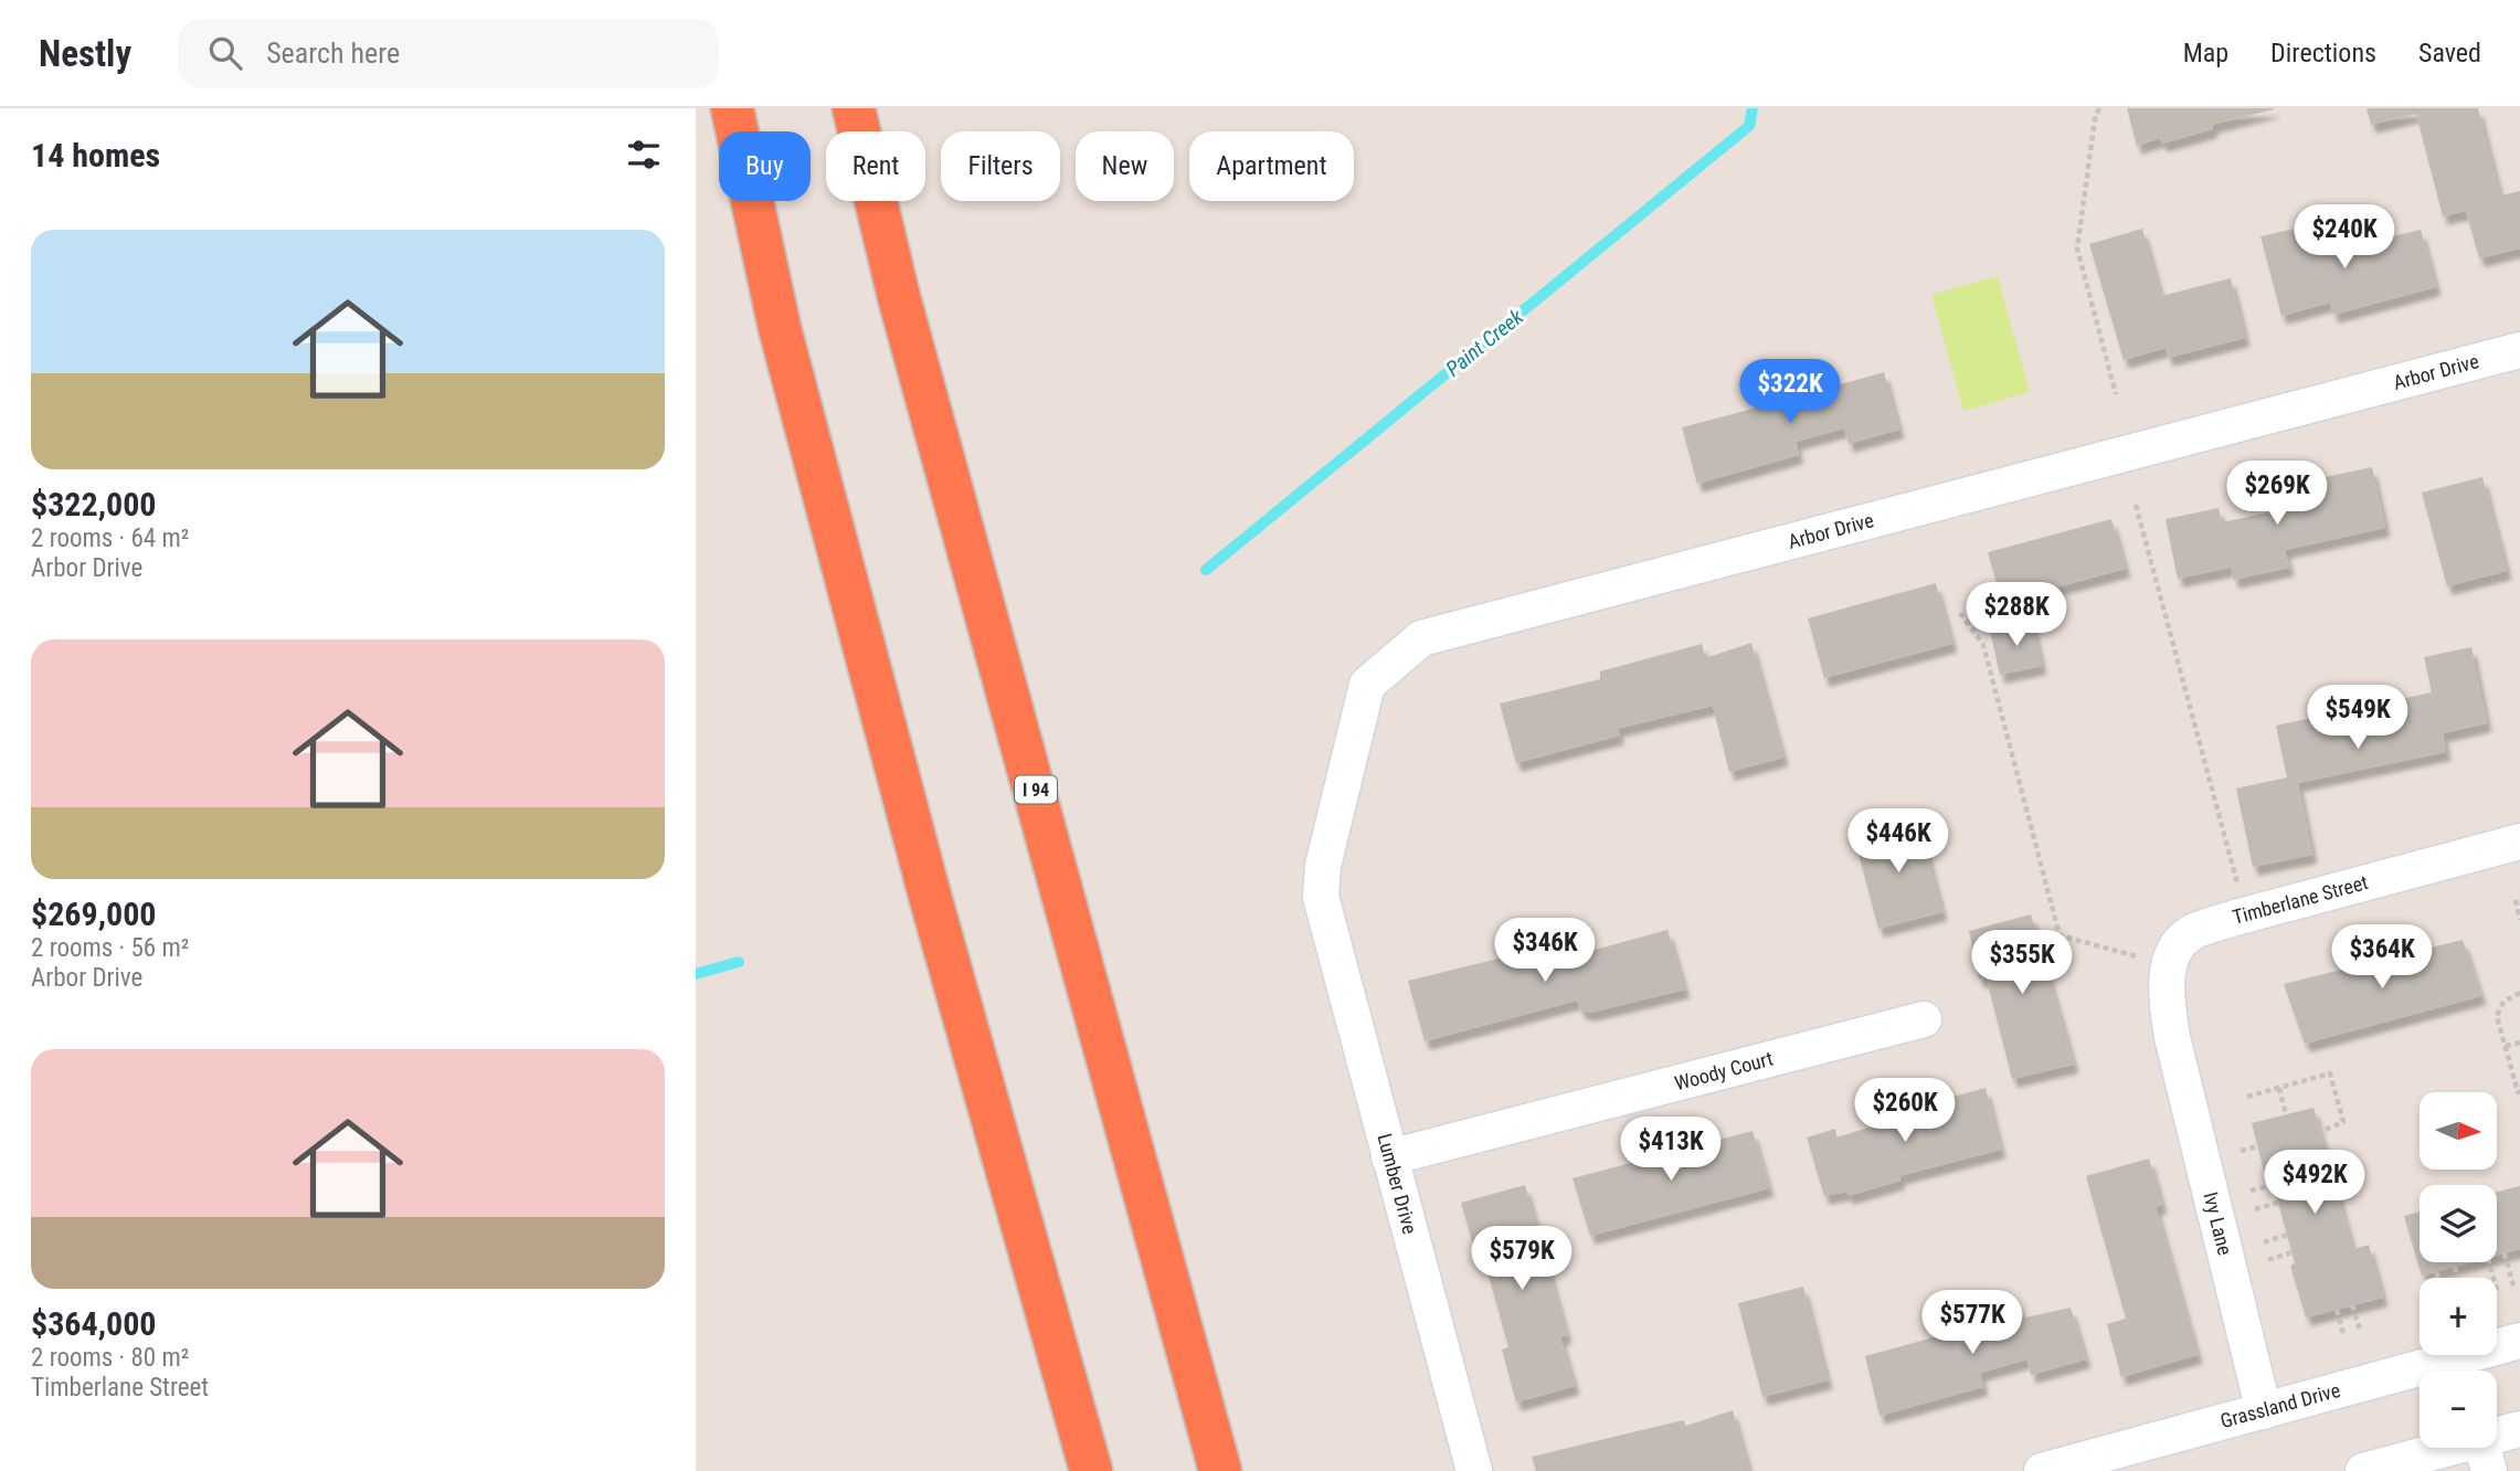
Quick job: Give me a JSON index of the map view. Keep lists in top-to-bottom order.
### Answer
{
  "streets": {
    "highway": ["I 94"],
    "street": [
      "Arbor Drive",
      "Timberlane Street",
      "Woody Court",
      "Lumber Drive",
      "Ivy Lane",
      "Grassland Drive"
    ]
  },
  "crossings": [
    ["Arbor Drive", "Lumber Drive"],
    ["Timberlane Street", "Ivy Lane"],
    ["Woody Court", "Lumber Drive"],
    ["Ivy Lane", "Grassland Drive"]
  ],
  "water": ["Paint Creek"],
  "north": "right",
  "page": {
    "header": "Nestly",
    "search": "Search here",
    "nav": ["Map", "Directions", "Saved"],
    "heading": "14 homes",
    "chip": [
      "Buy",
      "Rent",
      "Filters",
      "New",
      "Apartment"
    ],
    "list": [
      {
        "name": "$322,000",
        "note": "2 rooms · 64 m² · Arbor Drive"
      },
      {
        "name": "$269,000",
        "note": "2 rooms · 56 m² · Arbor Drive"
      },
      {
        "name": "$364,000",
        "note": "2 rooms · 80 m² · Timberlane Street"
      }
    ],
    "price": [
      "$240K",
      "$322K",
      "$269K",
      "$288K",
      "$549K",
      "$446K",
      "$346K",
      "$364K",
      "$355K",
      "$260K",
      "$413K",
      "$492K",
      "$579K",
      "$577K"
    ],
    "map_buttons": ["+", "−"]
  }
}
